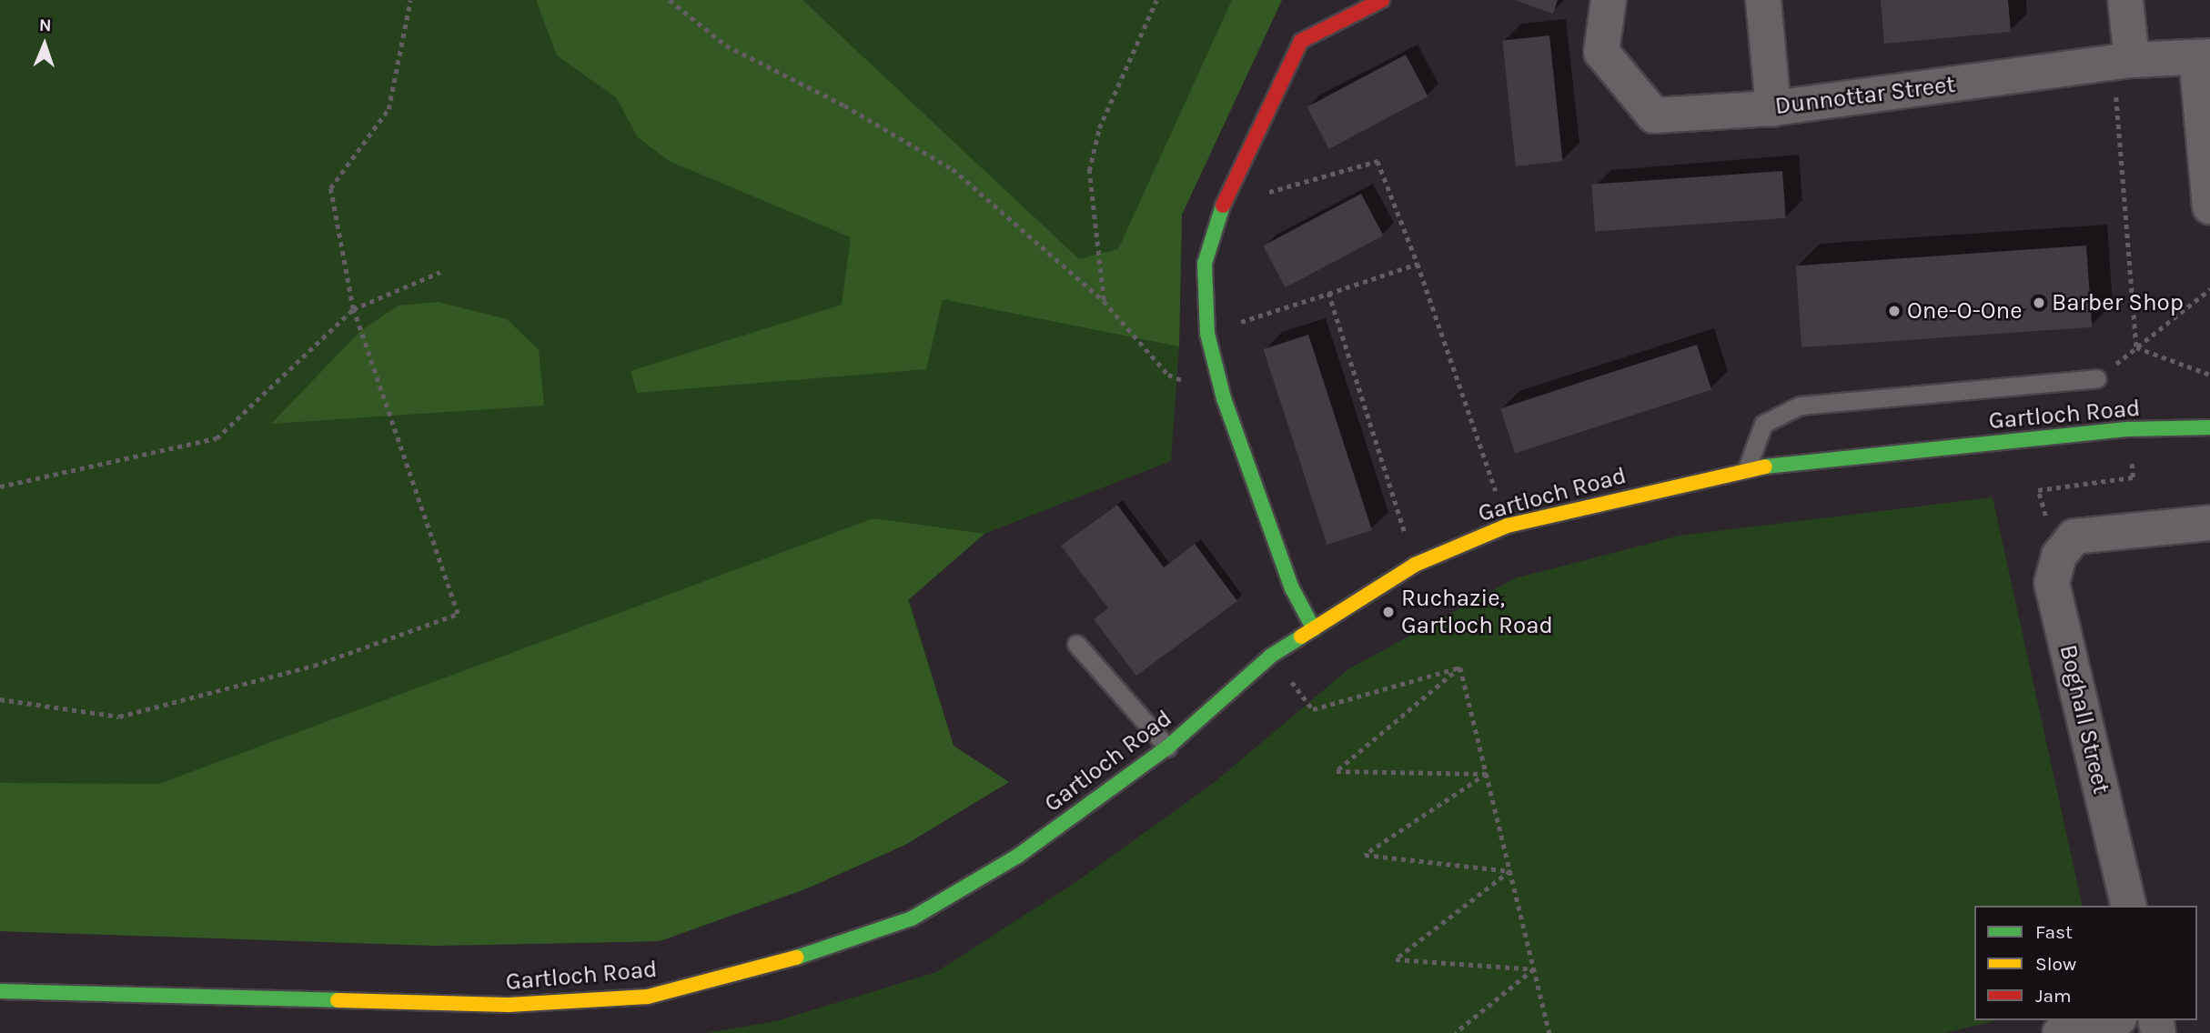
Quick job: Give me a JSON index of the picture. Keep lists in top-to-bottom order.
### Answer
{
  "streets": {
    "main road": ["Gartloch Road"],
    "street": ["Dunnottar Street", "Boghall Street"]
  },
  "places": ["Barber Shop", "One-O-One", "Ruchazie, Gartloch Road"],
  "legend": ["Fast", "Slow", "Jam"],
  "north": "top"
}
